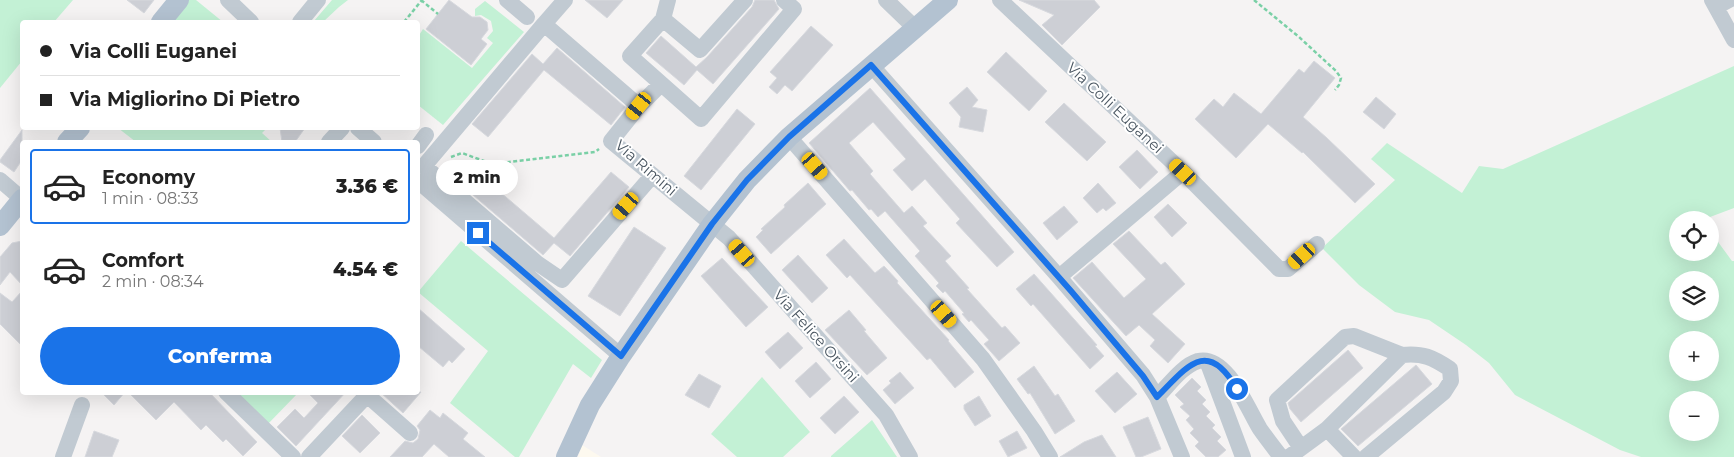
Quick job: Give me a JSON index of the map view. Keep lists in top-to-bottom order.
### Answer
{
  "streets": {
    "street": ["Via Colli Euganei", "Via Rimini", "Via Felice Orsini"]
  },
  "crossings": [
    ["Via Rimini", "Via Felice Orsini"]
  ],
  "page": {
    "banner": ["Via Colli Euganei", "Via Migliorino Di Pietro"],
    "list": [
      {
        "name": "Economy",
        "note": "1 min · 08:33",
        "value": "3.36 €"
      },
      {
        "name": "Comfort",
        "note": "2 min · 08:34",
        "value": "4.54 €"
      }
    ],
    "bubble": "2 min",
    "map_buttons": ["+", "−"],
    "buttons": "Conferma"
  }
}
